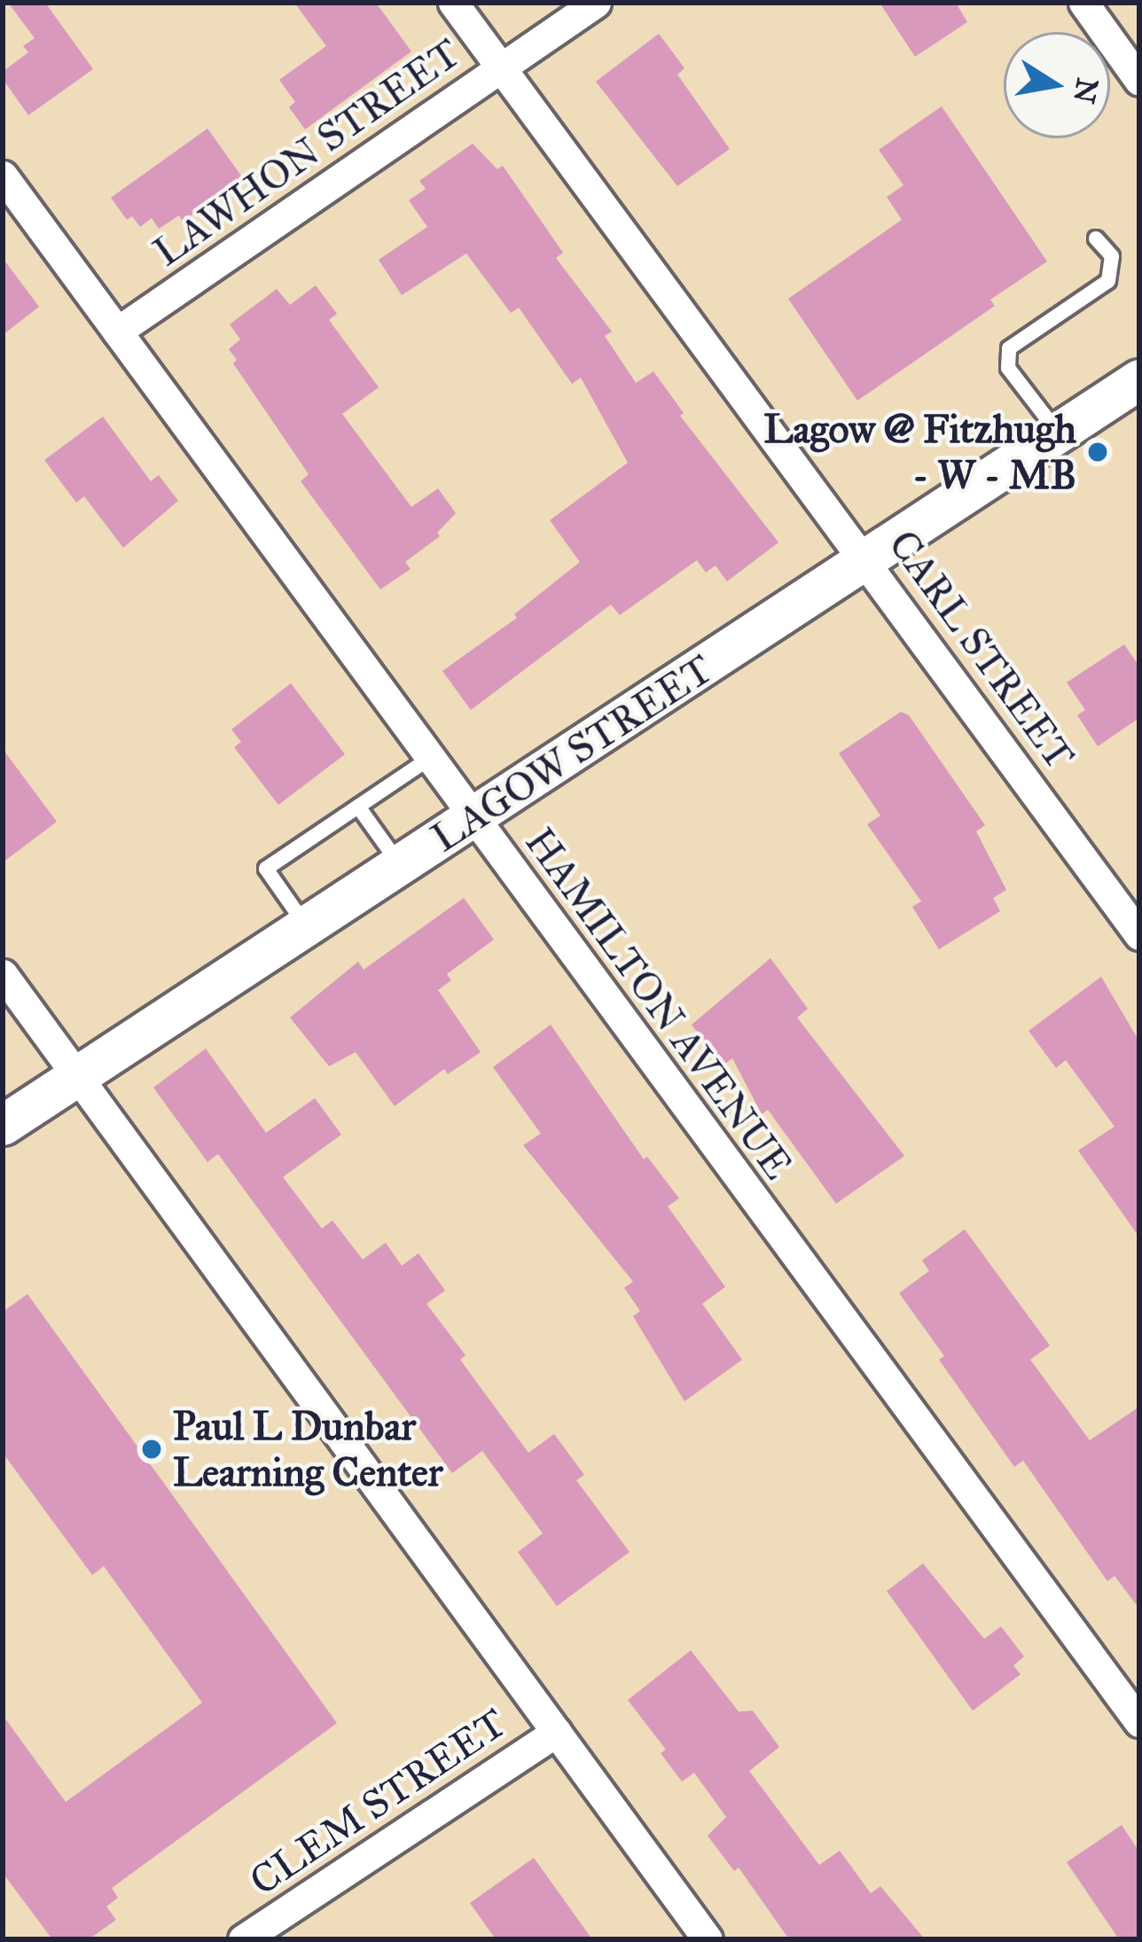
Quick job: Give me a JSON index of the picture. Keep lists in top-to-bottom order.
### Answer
{
  "streets": {
    "street": [
      "LAWHON STREET",
      "CARL STREET",
      "LAGOW STREET",
      "HAMILTON AVENUE",
      "CLEM STREET"
    ]
  },
  "crossings": [
    ["LAWHON STREET", "CARL STREET"],
    ["LAWHON STREET", "HAMILTON AVENUE"],
    ["CARL STREET", "LAGOW STREET"],
    ["LAGOW STREET", "HAMILTON AVENUE"]
  ],
  "places": ["Lagow @ Fitzhugh - W - MB", "Paul L Dunbar Learning Center"],
  "north": "right"
}
